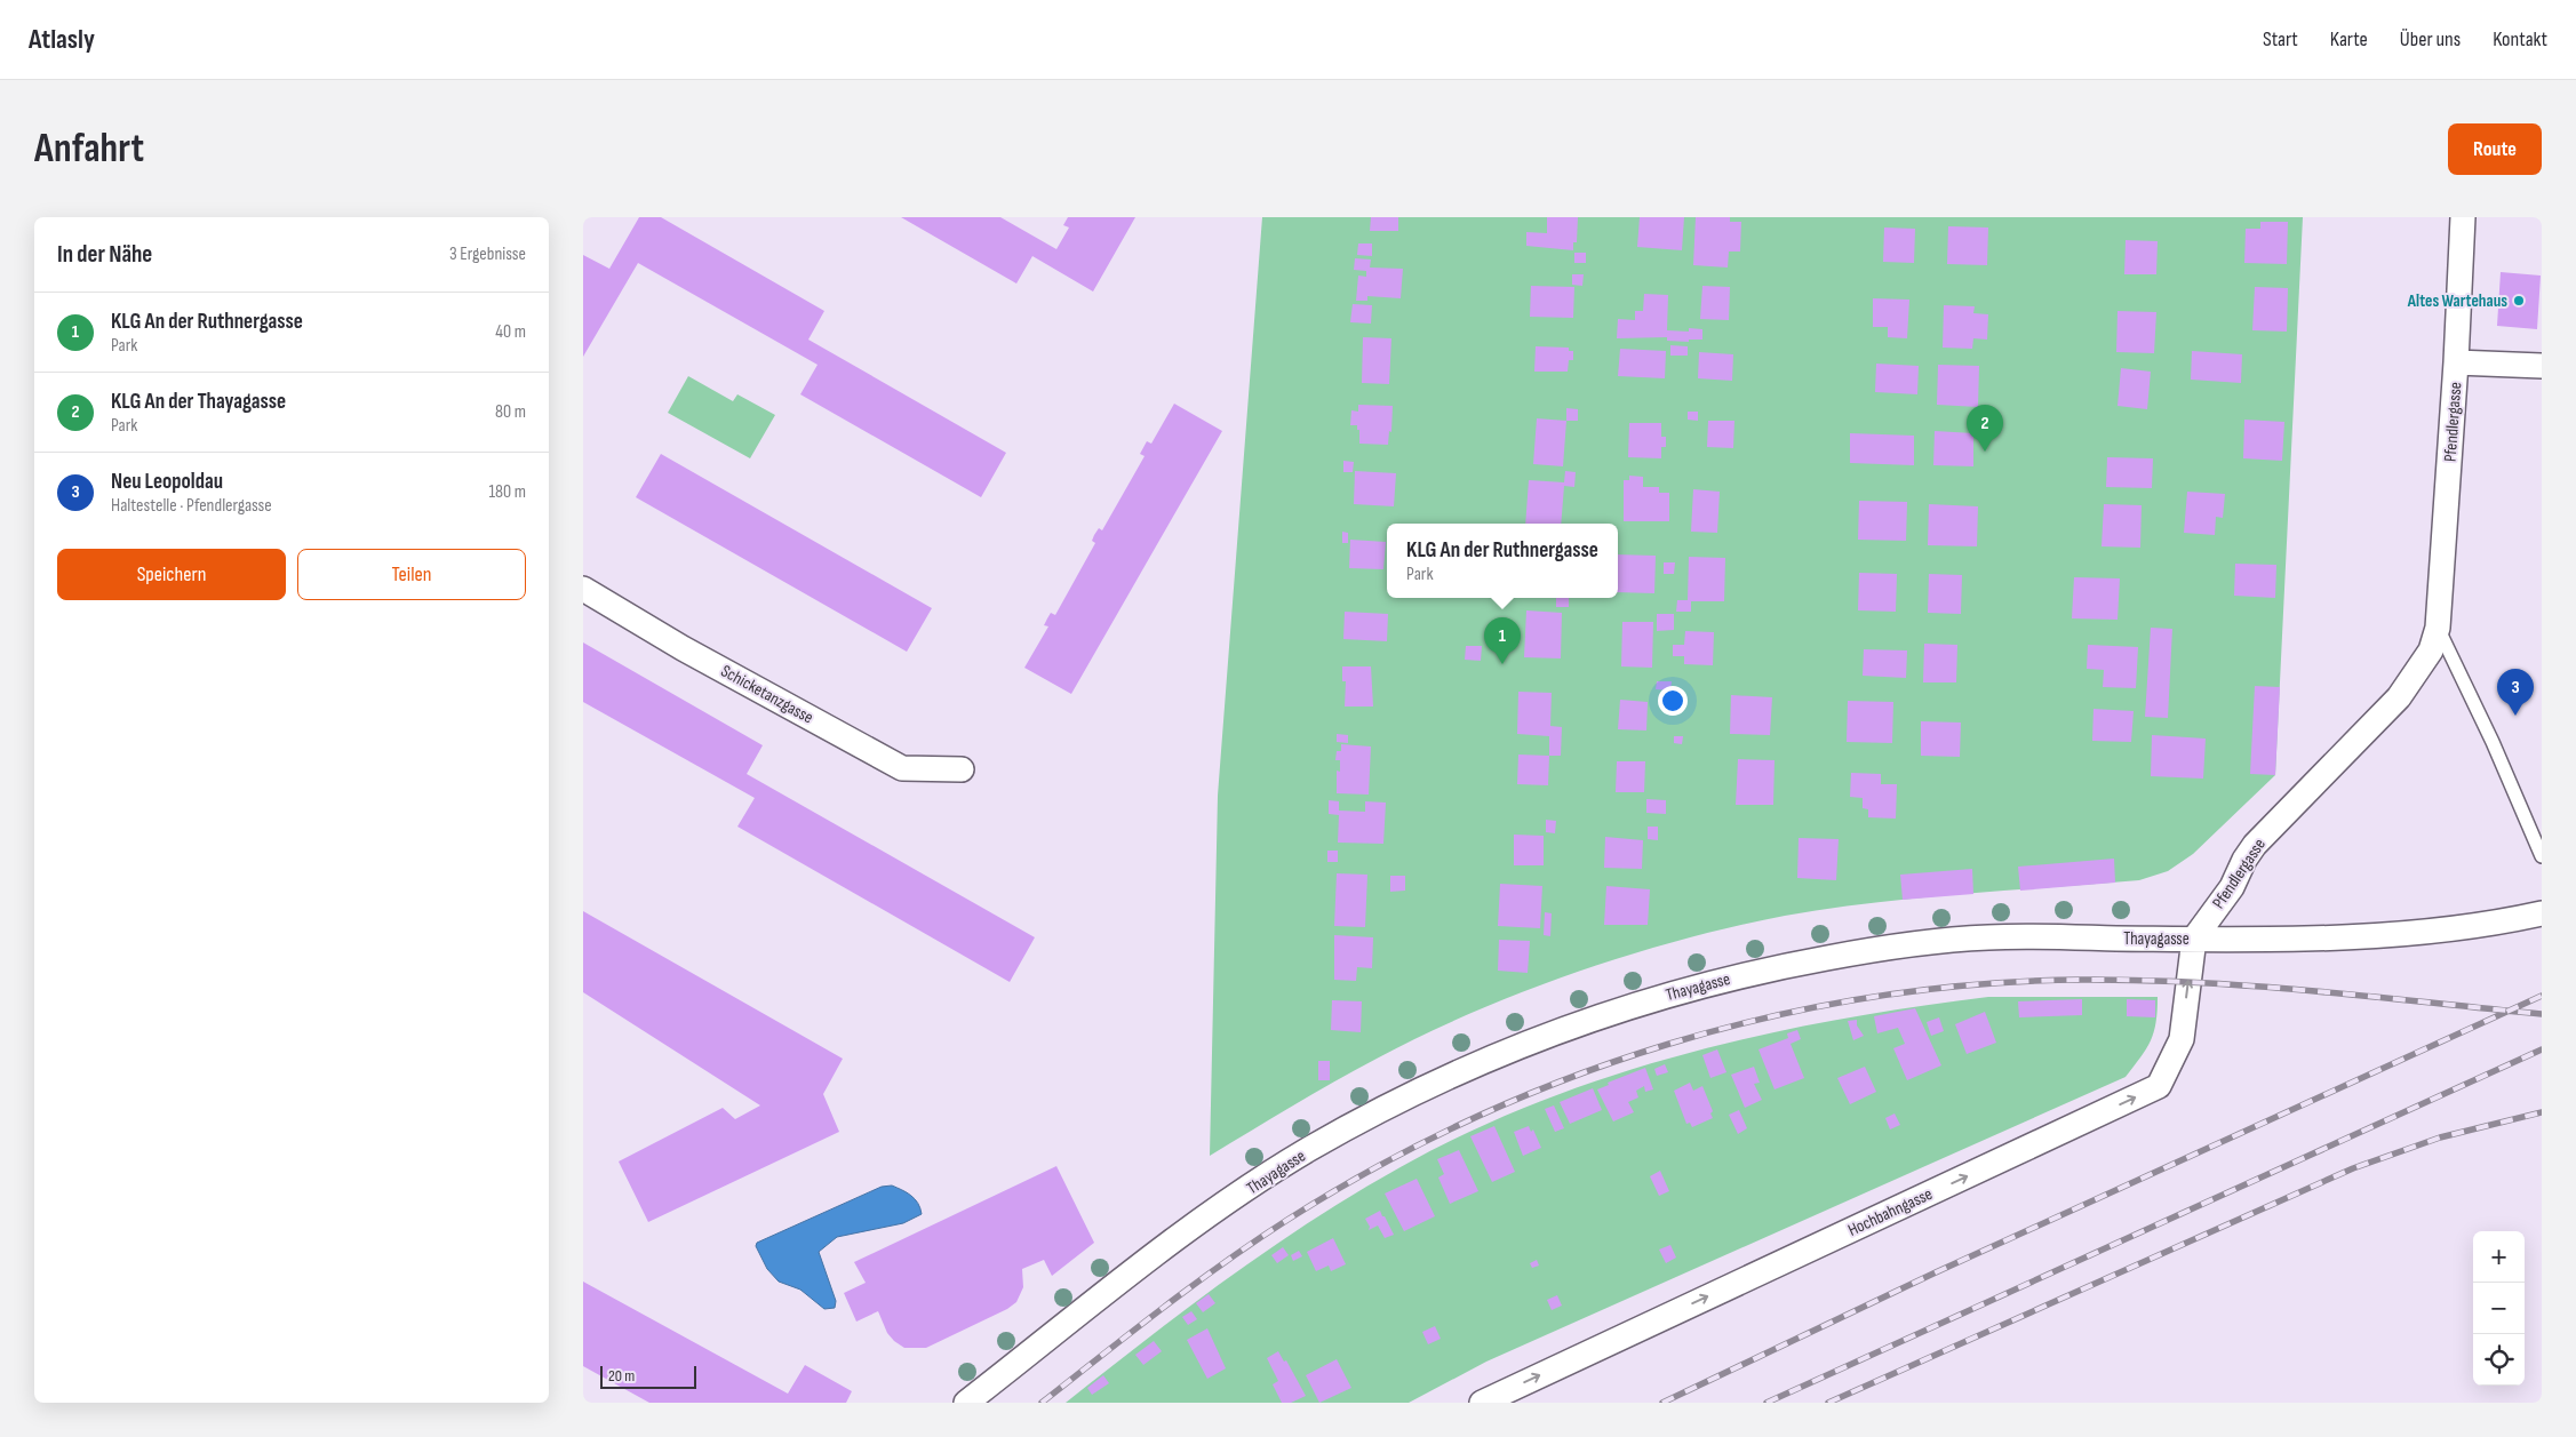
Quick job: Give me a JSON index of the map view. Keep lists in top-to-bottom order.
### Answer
{
  "streets": {
    "street": [
      "Pfendlergasse",
      "Schicketanzgasse",
      "Thayagasse",
      "Hochbahngasse"
    ]
  },
  "crossings": [
    ["Pfendlergasse", "Thayagasse"],
    ["Pfendlergasse", "Hochbahngasse"],
    ["Thayagasse", "Hochbahngasse"]
  ],
  "one_way": ["Hochbahngasse"],
  "places": ["Altes Wartehaus"],
  "scale_bar": "20 m",
  "page": {
    "header": "Atlasly",
    "nav": [
      "Start",
      "Karte",
      "Über uns",
      "Kontakt"
    ],
    "buttons": [
      "Route",
      ["Speichern", "Teilen"]
    ],
    "title": "Anfahrt",
    "heading": ["In der Nähe", "3 Ergebnisse"],
    "list": [
      {
        "mark": "1",
        "name": "KLG An der Ruthnergasse",
        "note": "Park",
        "value": "40 m"
      },
      {
        "mark": "2",
        "name": "KLG An der Thayagasse",
        "note": "Park",
        "value": "80 m"
      },
      {
        "mark": "3",
        "name": "Neu Leopoldau",
        "note": "Haltestelle · Pfendlergasse",
        "value": "180 m"
      }
    ],
    "pins": ["2", "1", "3"],
    "popup": ["KLG An der Ruthnergasse", "Park"],
    "map_buttons": ["+", "−"],
    "scale": "20 m"
  }
}
